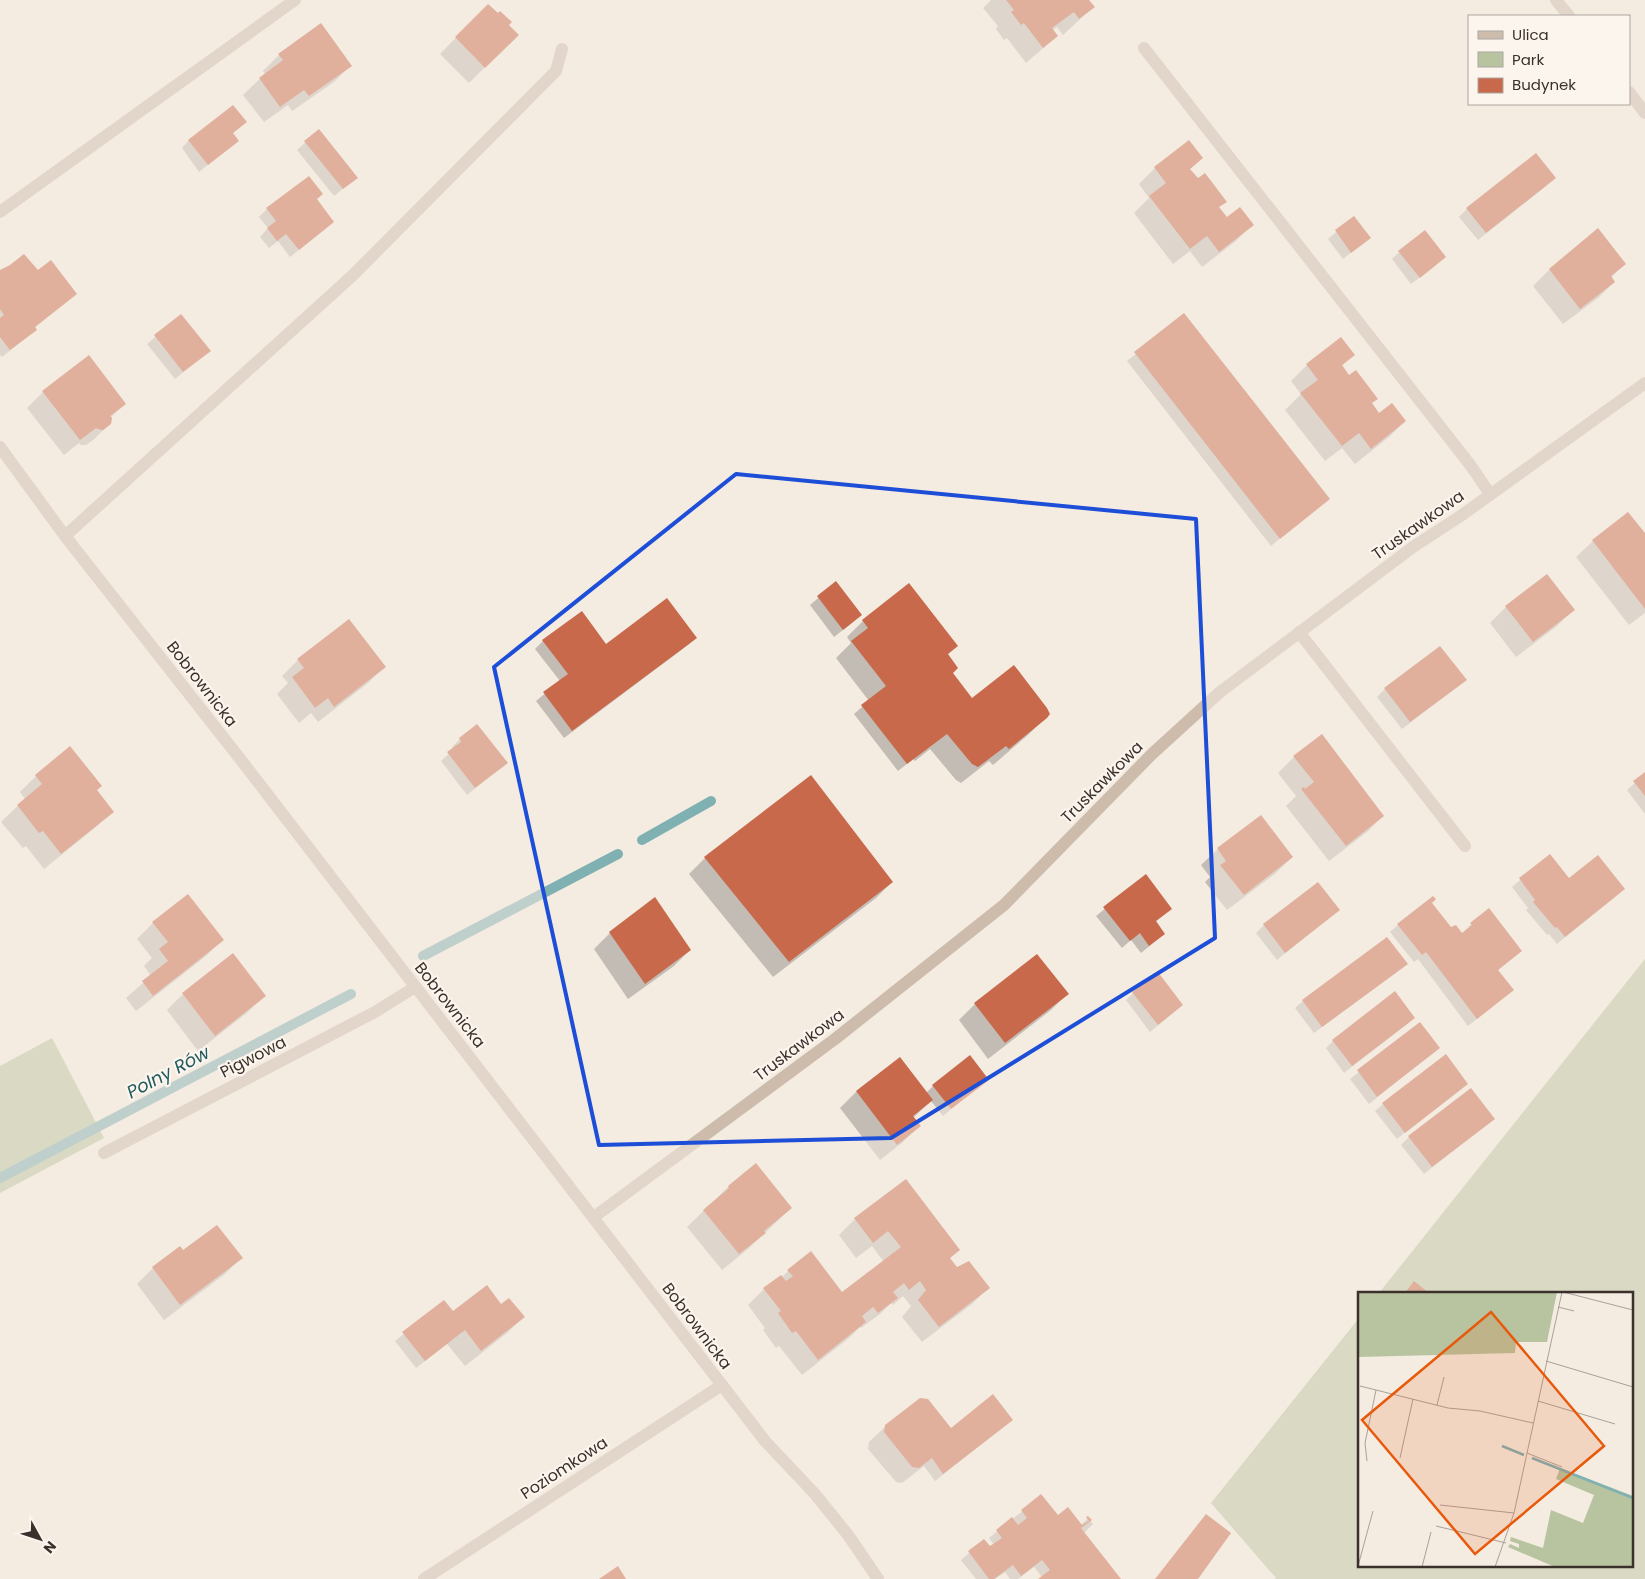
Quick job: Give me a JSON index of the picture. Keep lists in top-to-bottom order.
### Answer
{
  "streets": {
    "street": [
      "Truskawkowa",
      "Bobrownicka",
      "Pigwowa",
      "Poziomkowa"
    ]
  },
  "crossings": [
    ["Truskawkowa", "Bobrownicka"],
    ["Bobrownicka", "Pigwowa"],
    ["Bobrownicka", "Poziomkowa"]
  ],
  "water": ["Polny Rów"],
  "legend": ["Ulica", "Park", "Budynek"],
  "north": "bottom right"
}
